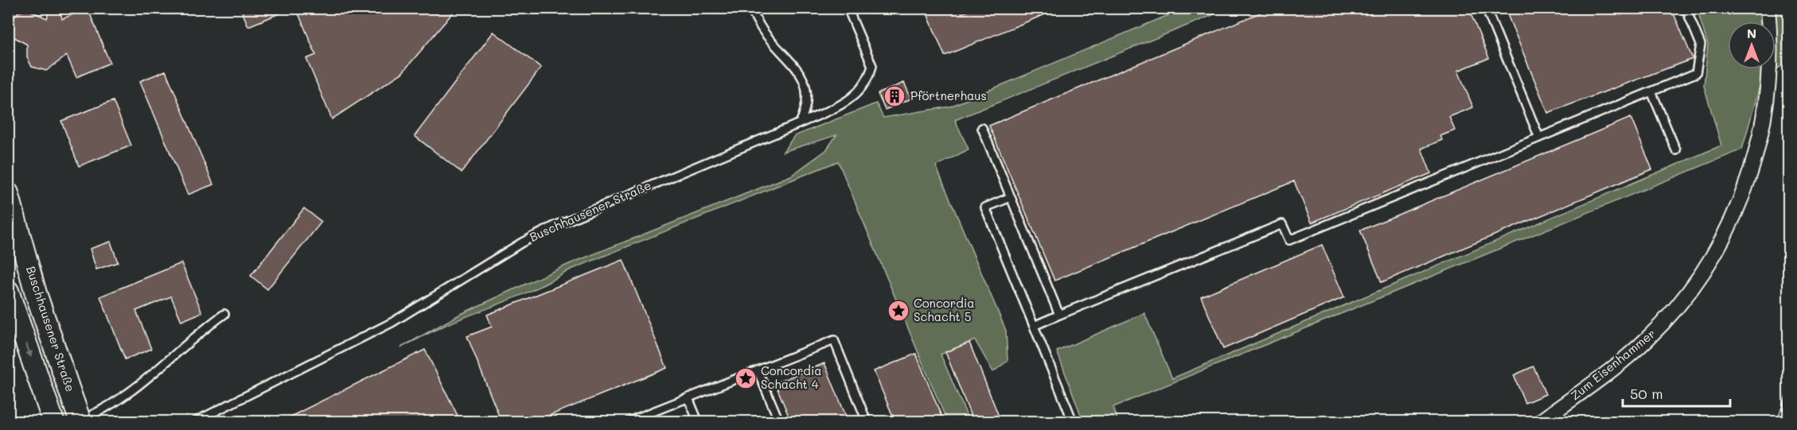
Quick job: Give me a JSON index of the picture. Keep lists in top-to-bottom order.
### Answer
{
  "streets": {
    "main road": ["Buschhausener Straße"],
    "street": ["Zum Eisenhammer"]
  },
  "places": {
    "building": ["Pförtnerhaus"],
    "place": ["Concordia Schacht 5", "Concordia Schacht 4"]
  },
  "scale_bar": "50 m",
  "north": "top"
}
